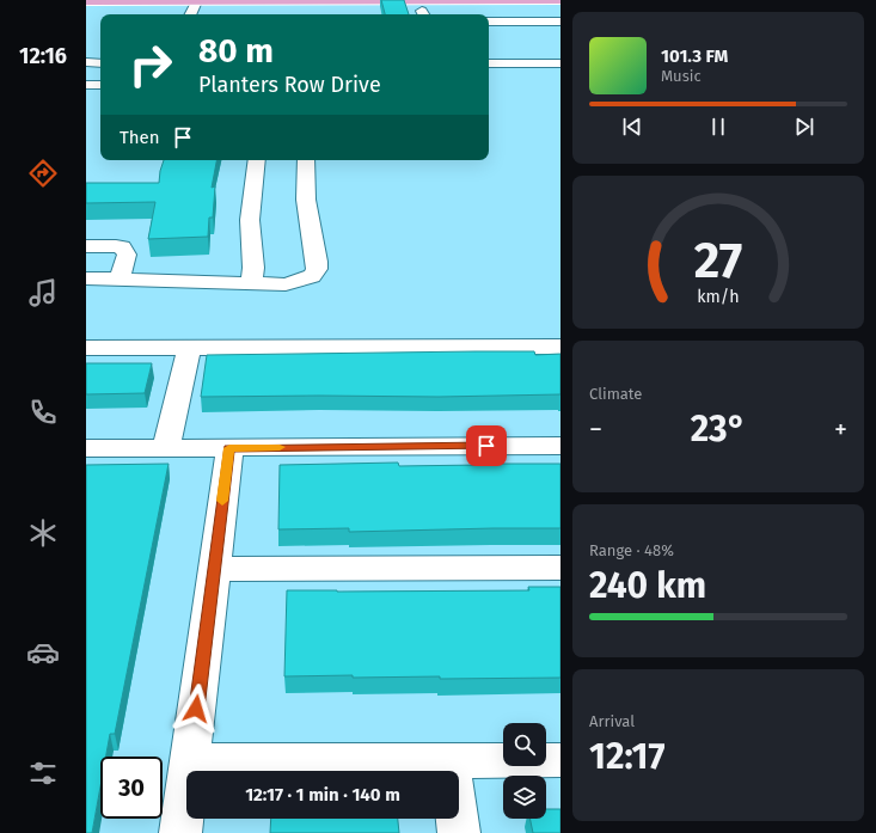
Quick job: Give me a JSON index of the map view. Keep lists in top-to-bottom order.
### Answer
{
  "page": {
    "tabs": "12:16",
    "turn": ["80 m", "Planters Row Drive"],
    "song": ["101.3 FM", "Music"],
    "then": "Then",
    "tile": [
      "Climate",
      ["Range · 48%", "240 km"],
      ["Arrival", "12:17"]
    ],
    "heat": ["−", "23°", "+"],
    "limit": "30",
    "trip": "12:17 · 1 min · 140 m",
    "gauge": ["27", "km/h"]
  }
}
